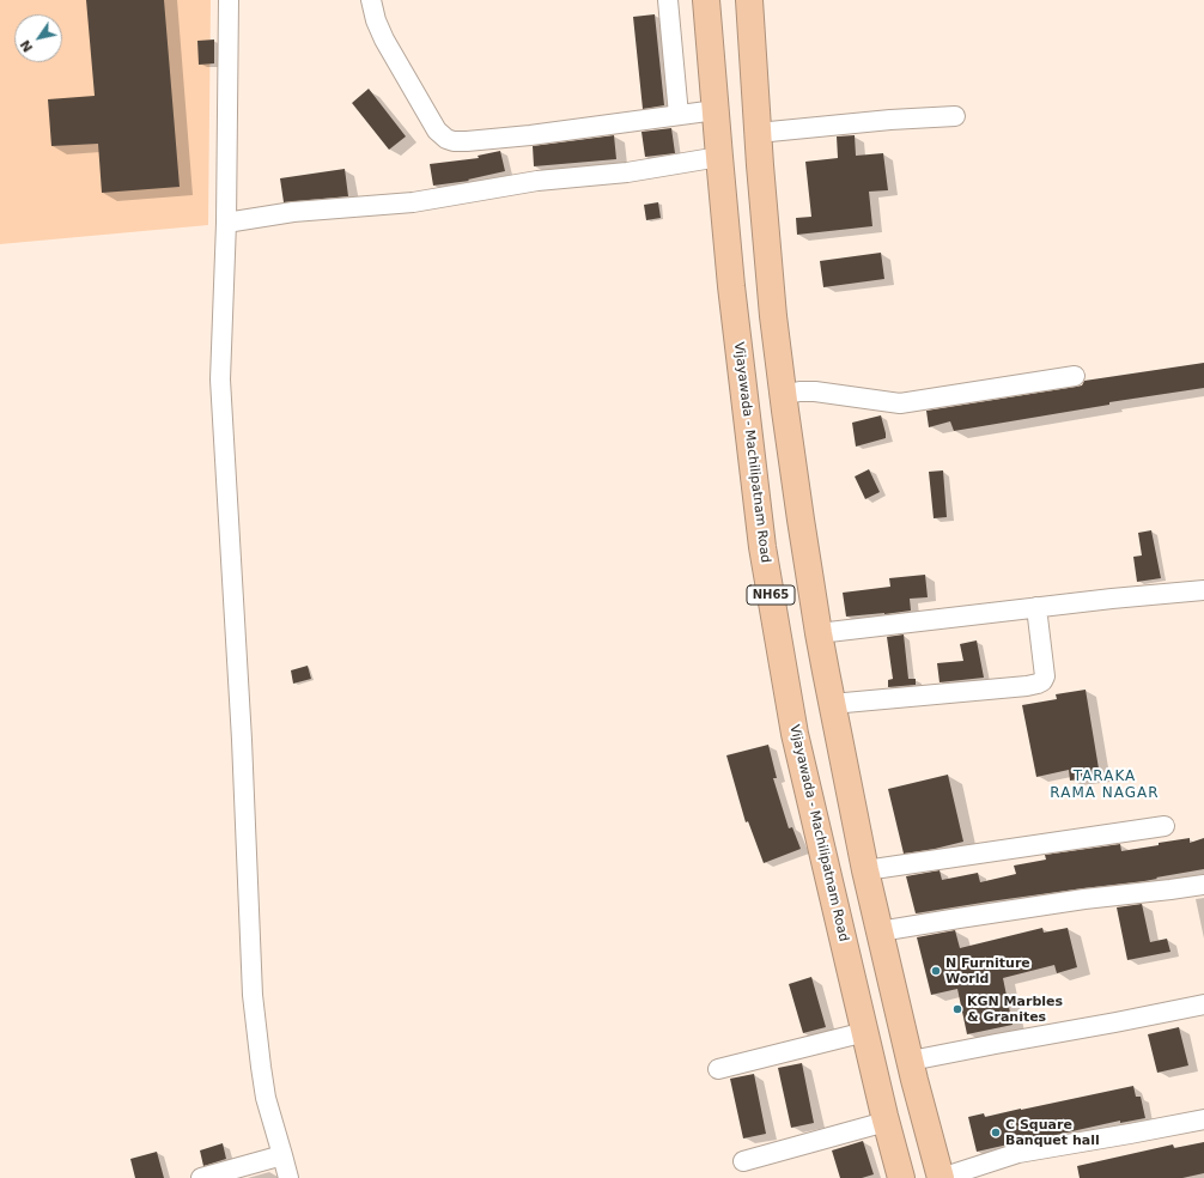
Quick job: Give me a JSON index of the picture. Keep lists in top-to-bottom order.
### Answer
{
  "streets": {
    "highway": ["Vijayawada - Machilipatnam Road", "NH65"]
  },
  "districts": ["TARAKA RAMA NAGAR"],
  "places": ["N Furniture World", "KGN Marbles & Granites", "C Square Banquet hall"],
  "north": "bottom left"
}
